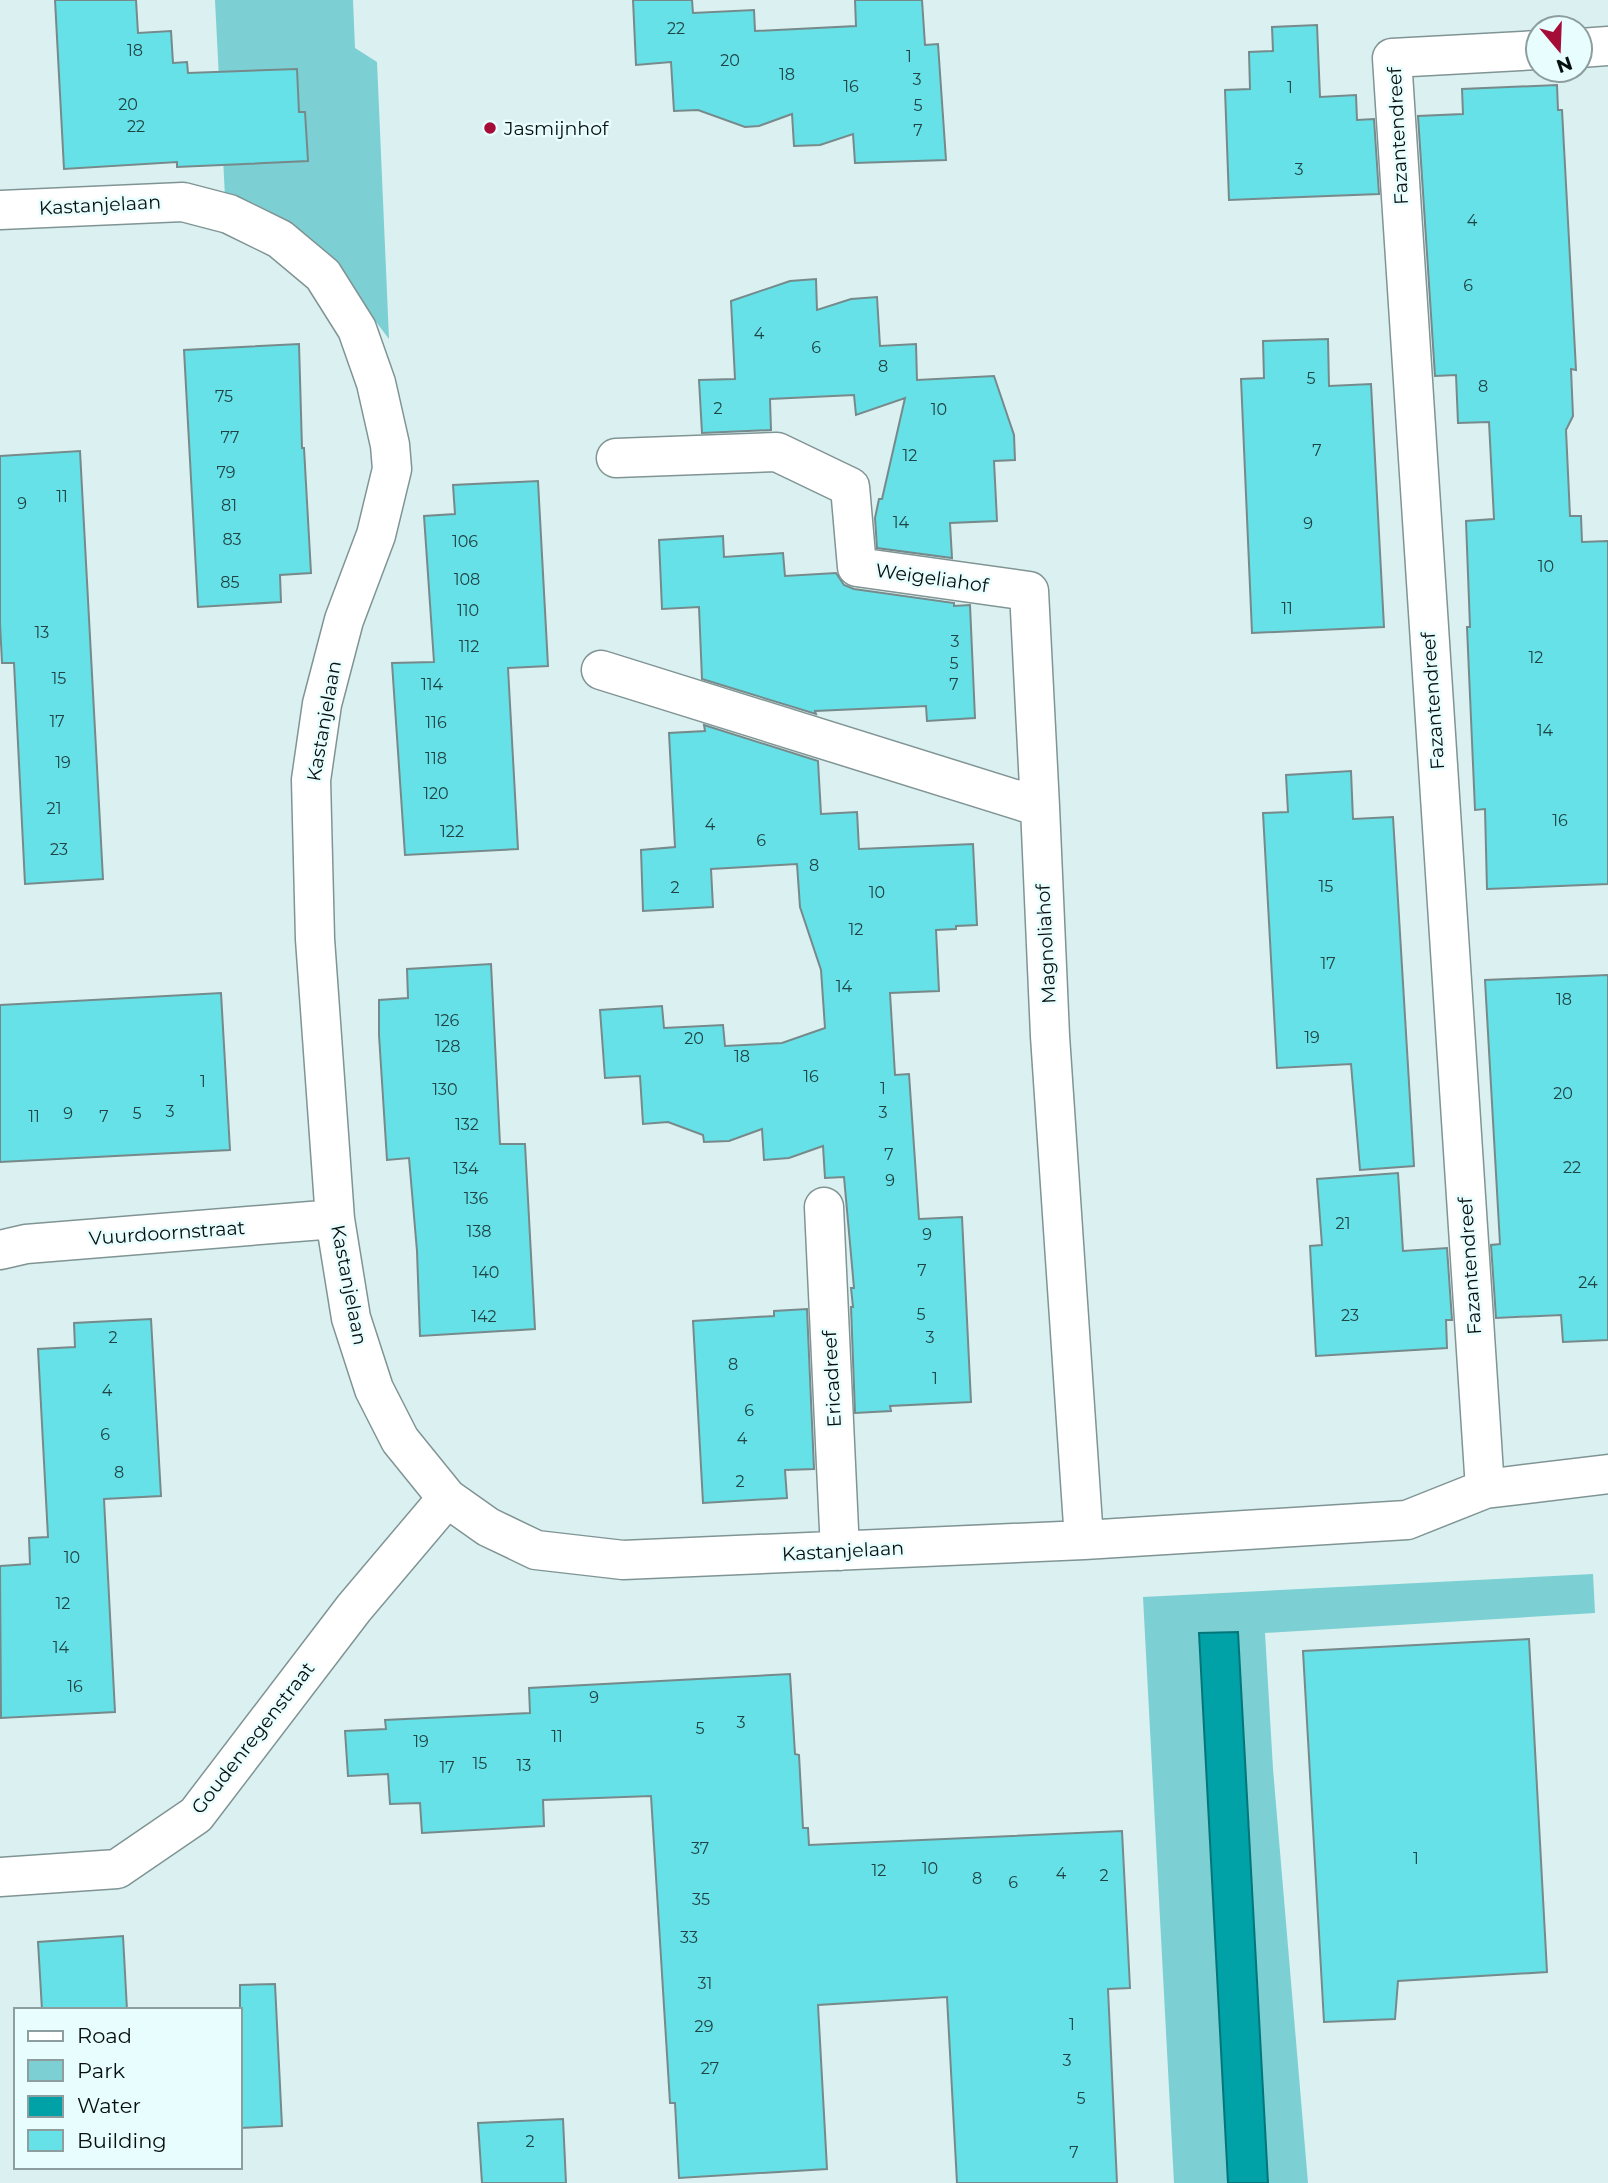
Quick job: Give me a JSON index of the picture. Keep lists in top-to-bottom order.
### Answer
{
  "streets": {
    "street": [
      "Fazantendreef",
      "Kastanjelaan",
      "Weigeliahof",
      "Magnoliahof",
      "Vuurdoornstraat",
      "Ericadreef",
      "Goudenregenstraat"
    ]
  },
  "crossings": [
    ["Fazantendreef", "Kastanjelaan"],
    ["Kastanjelaan", "Magnoliahof"],
    ["Kastanjelaan", "Vuurdoornstraat"],
    ["Kastanjelaan", "Ericadreef"],
    ["Kastanjelaan", "Goudenregenstraat"],
    ["Weigeliahof", "Magnoliahof"]
  ],
  "places": ["Jasmijnhof"],
  "house_numbers": [
    "22",
    "18",
    "1",
    "20",
    "18",
    "3",
    "16",
    "1",
    "20",
    "5",
    "22",
    "7",
    "3",
    "4",
    "6",
    "4",
    "6",
    "8",
    "5",
    "8",
    "75",
    "2",
    "10",
    "77",
    "7",
    "12",
    "79",
    "11",
    "9",
    "81",
    "14",
    "9",
    "83",
    "106",
    "10",
    "108",
    "85",
    "11",
    "110",
    "13",
    "3",
    "112",
    "12",
    "5",
    "15",
    "114",
    "7",
    "17",
    "116",
    "14",
    "118",
    "19",
    "120",
    "21",
    "16",
    "4",
    "122",
    "6",
    "23",
    "8",
    "15",
    "2",
    "10",
    "12",
    "17",
    "14",
    "18",
    "126",
    "19",
    "20",
    "128",
    "18",
    "16",
    "1",
    "1",
    "130",
    "20",
    "3",
    "3",
    "9",
    "5",
    "11",
    "7",
    "132",
    "7",
    "22",
    "134",
    "9",
    "136",
    "21",
    "138",
    "9",
    "7",
    "140",
    "24",
    "5",
    "23",
    "142",
    "2",
    "3",
    "8",
    "1",
    "4",
    "6",
    "6",
    "4",
    "8",
    "2",
    "10",
    "12",
    "14",
    "16",
    "9",
    "3",
    "5",
    "11",
    "19",
    "15",
    "13",
    "17",
    "37",
    "1",
    "10",
    "12",
    "4",
    "2",
    "8",
    "6",
    "35",
    "33",
    "31",
    "1",
    "29",
    "3",
    "27",
    "5",
    "2",
    "7"
  ],
  "legend": [
    "Road",
    "Park",
    "Water",
    "Building"
  ],
  "north": "bottom"
}
